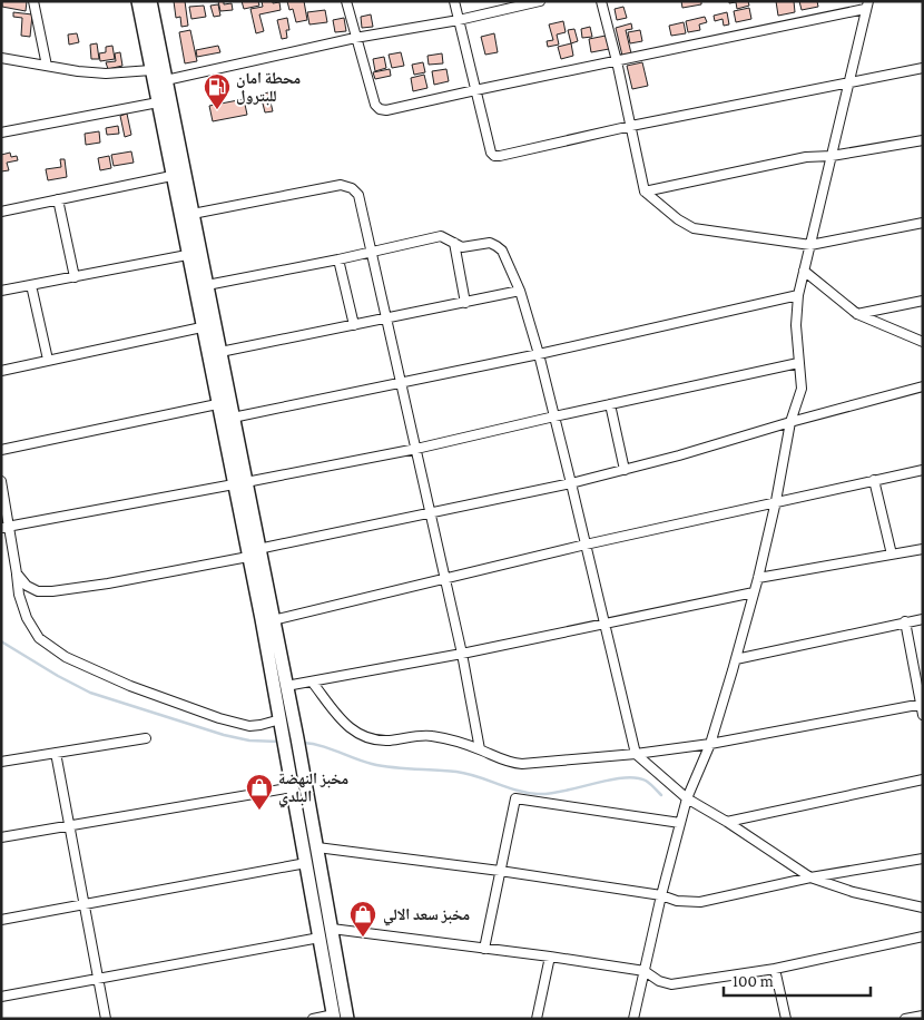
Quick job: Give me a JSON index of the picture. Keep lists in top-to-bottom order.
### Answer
{
  "places": {
    "fuel station": ["محطة امان للبترول"],
    "shop": ["مخبز النهضة البلدي", "مخبز سعد الالي"]
  },
  "scale_bar": "100 m"
}
